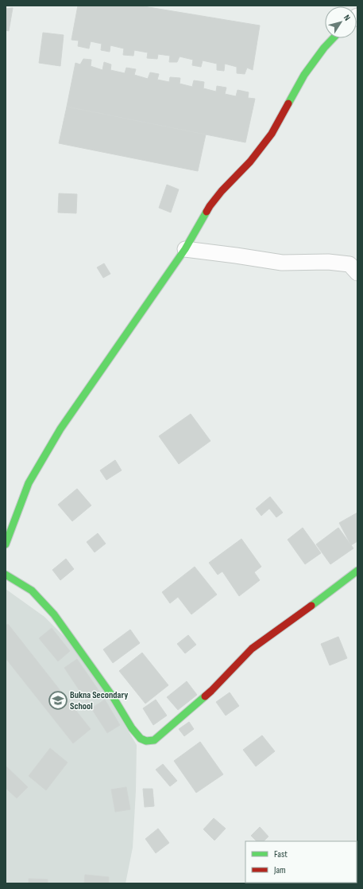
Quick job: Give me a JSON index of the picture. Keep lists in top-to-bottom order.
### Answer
{
  "places": {
    "school or university": ["Bukna Secondary School"]
  },
  "legend": ["Fast", "Jam"],
  "north": "top right"
}
